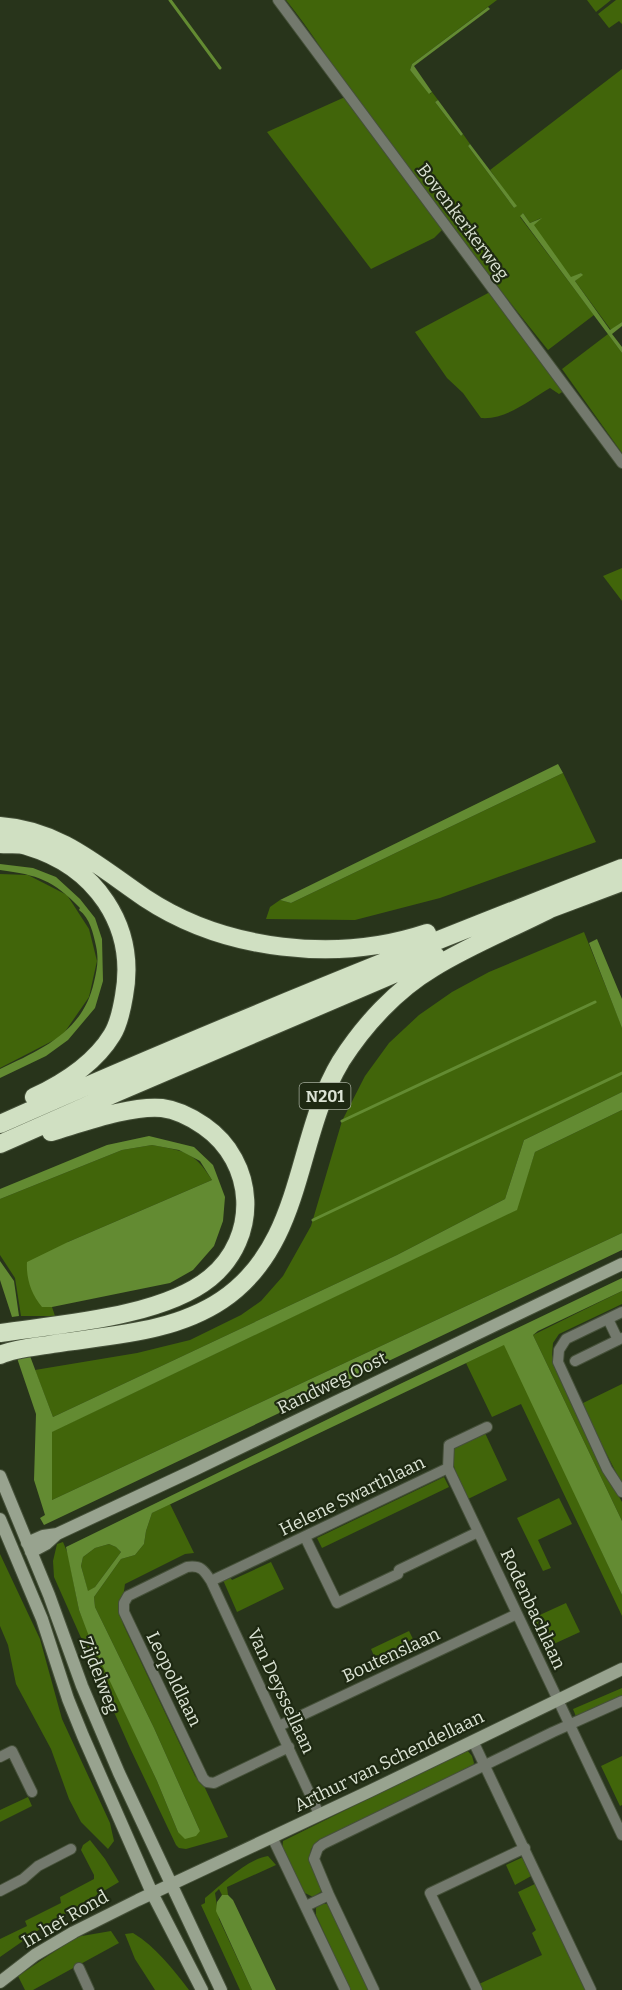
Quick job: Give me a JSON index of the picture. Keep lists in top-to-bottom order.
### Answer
{
  "streets": {
    "highway": ["N201"],
    "street": [
      "Bovenkerkerweg",
      "Randweg Oost",
      "Helene Swarthlaan",
      "Rodenbachlaan",
      "Boutenslaan",
      "Zijdelweg",
      "Leopoldlaan",
      "Van Deyssellaan",
      "Arthur van Schendellaan",
      "In het Rond"
    ]
  },
  "crossings": [
    ["Randweg Oost", "Zijdelweg"],
    ["Helene Swarthlaan", "Rodenbachlaan"],
    ["Helene Swarthlaan", "Leopoldlaan"],
    ["Helene Swarthlaan", "Van Deyssellaan"],
    ["Rodenbachlaan", "Boutenslaan"],
    ["Rodenbachlaan", "Arthur van Schendellaan"],
    ["Boutenslaan", "Van Deyssellaan"],
    ["Zijdelweg", "Arthur van Schendellaan"],
    ["Zijdelweg", "In het Rond"],
    ["Leopoldlaan", "Van Deyssellaan"],
    ["Van Deyssellaan", "Arthur van Schendellaan"]
  ]
}
